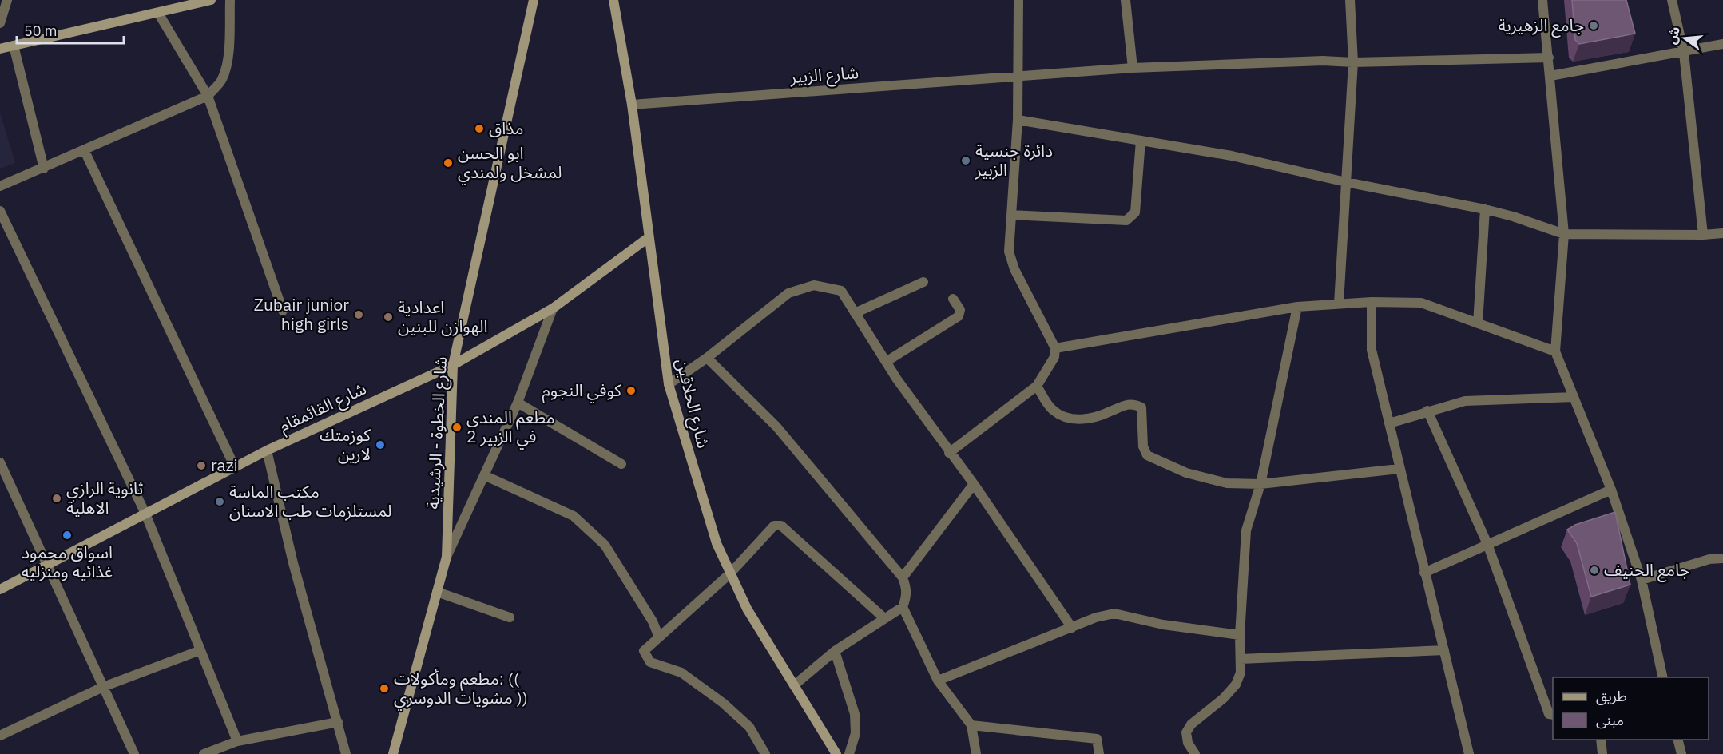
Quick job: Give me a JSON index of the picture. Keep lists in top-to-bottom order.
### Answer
{
  "streets": {
    "main road": ["شارع الحلاقين", "شارع القائمقام", "شارع الخطوة - الرشيدية"],
    "street": ["شارع الزبير"]
  },
  "crossings": [
    ["شارع الزبير", "شارع الحلاقين"],
    ["شارع الحلاقين", "شارع القائمقام"],
    ["شارع القائمقام", "شارع الخطوة - الرشيدية"]
  ],
  "places": [
    "جامع الزهيرية",
    "مذاق",
    "دائرة جنسية الزبير",
    "ابو الحسن لمشخل ولمندي",
    "Zubair junior high girls",
    "اعدادية الهوازن للبنين",
    "كوفي النجوم",
    "مطعم المندي 2 في الزبير",
    "كوزمتك لارين",
    "razi",
    "ثانوية الرازي الاهلية",
    "مكتب الماسة لمستلزمات طب الاسنان",
    "اسواق محمود غذائيه ومنزليه",
    "جامع الحنيف",
    "مطعم ومأكولات: (( مشويات الدوسري ))"
  ],
  "legend": ["طريق", "مبنى"],
  "scale_bar": "50 m",
  "north": "left"
}
